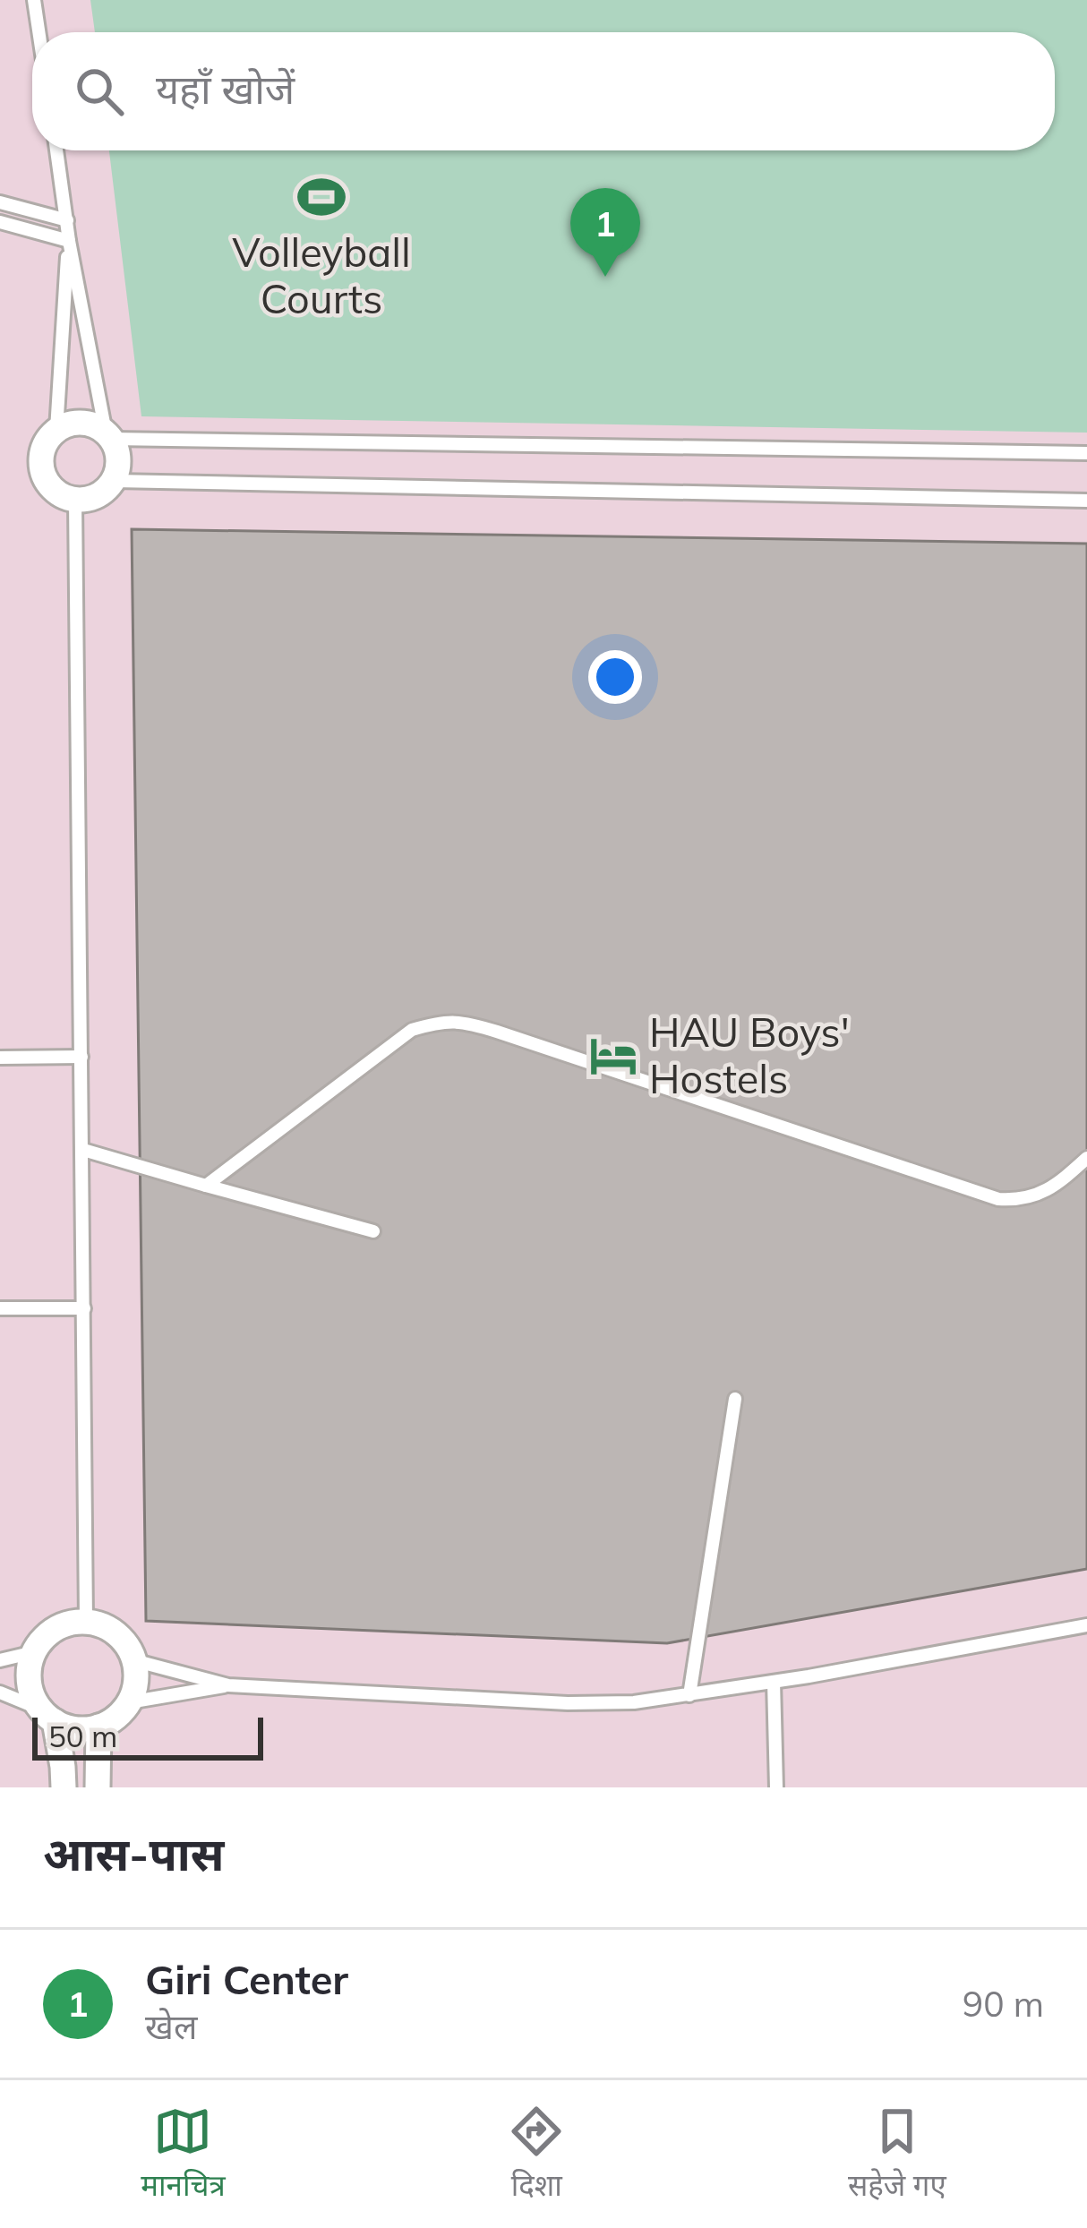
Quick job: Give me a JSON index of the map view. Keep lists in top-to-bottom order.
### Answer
{
  "places": {
    "sports": ["Volleyball Courts"],
    "hotel": ["HAU Boys' Hostels"]
  },
  "scale_bar": "50 m",
  "page": {
    "search": "यहाँ खोजें",
    "pins": "1",
    "scale": "50 m",
    "heading": "आस-पास",
    "list": [
      {
        "mark": "1",
        "name": "Giri Center",
        "note": "खेल",
        "value": "90 m"
      }
    ],
    "nav": ["मानचित्र", "दिशा", "सहेजे गए"]
  }
}
